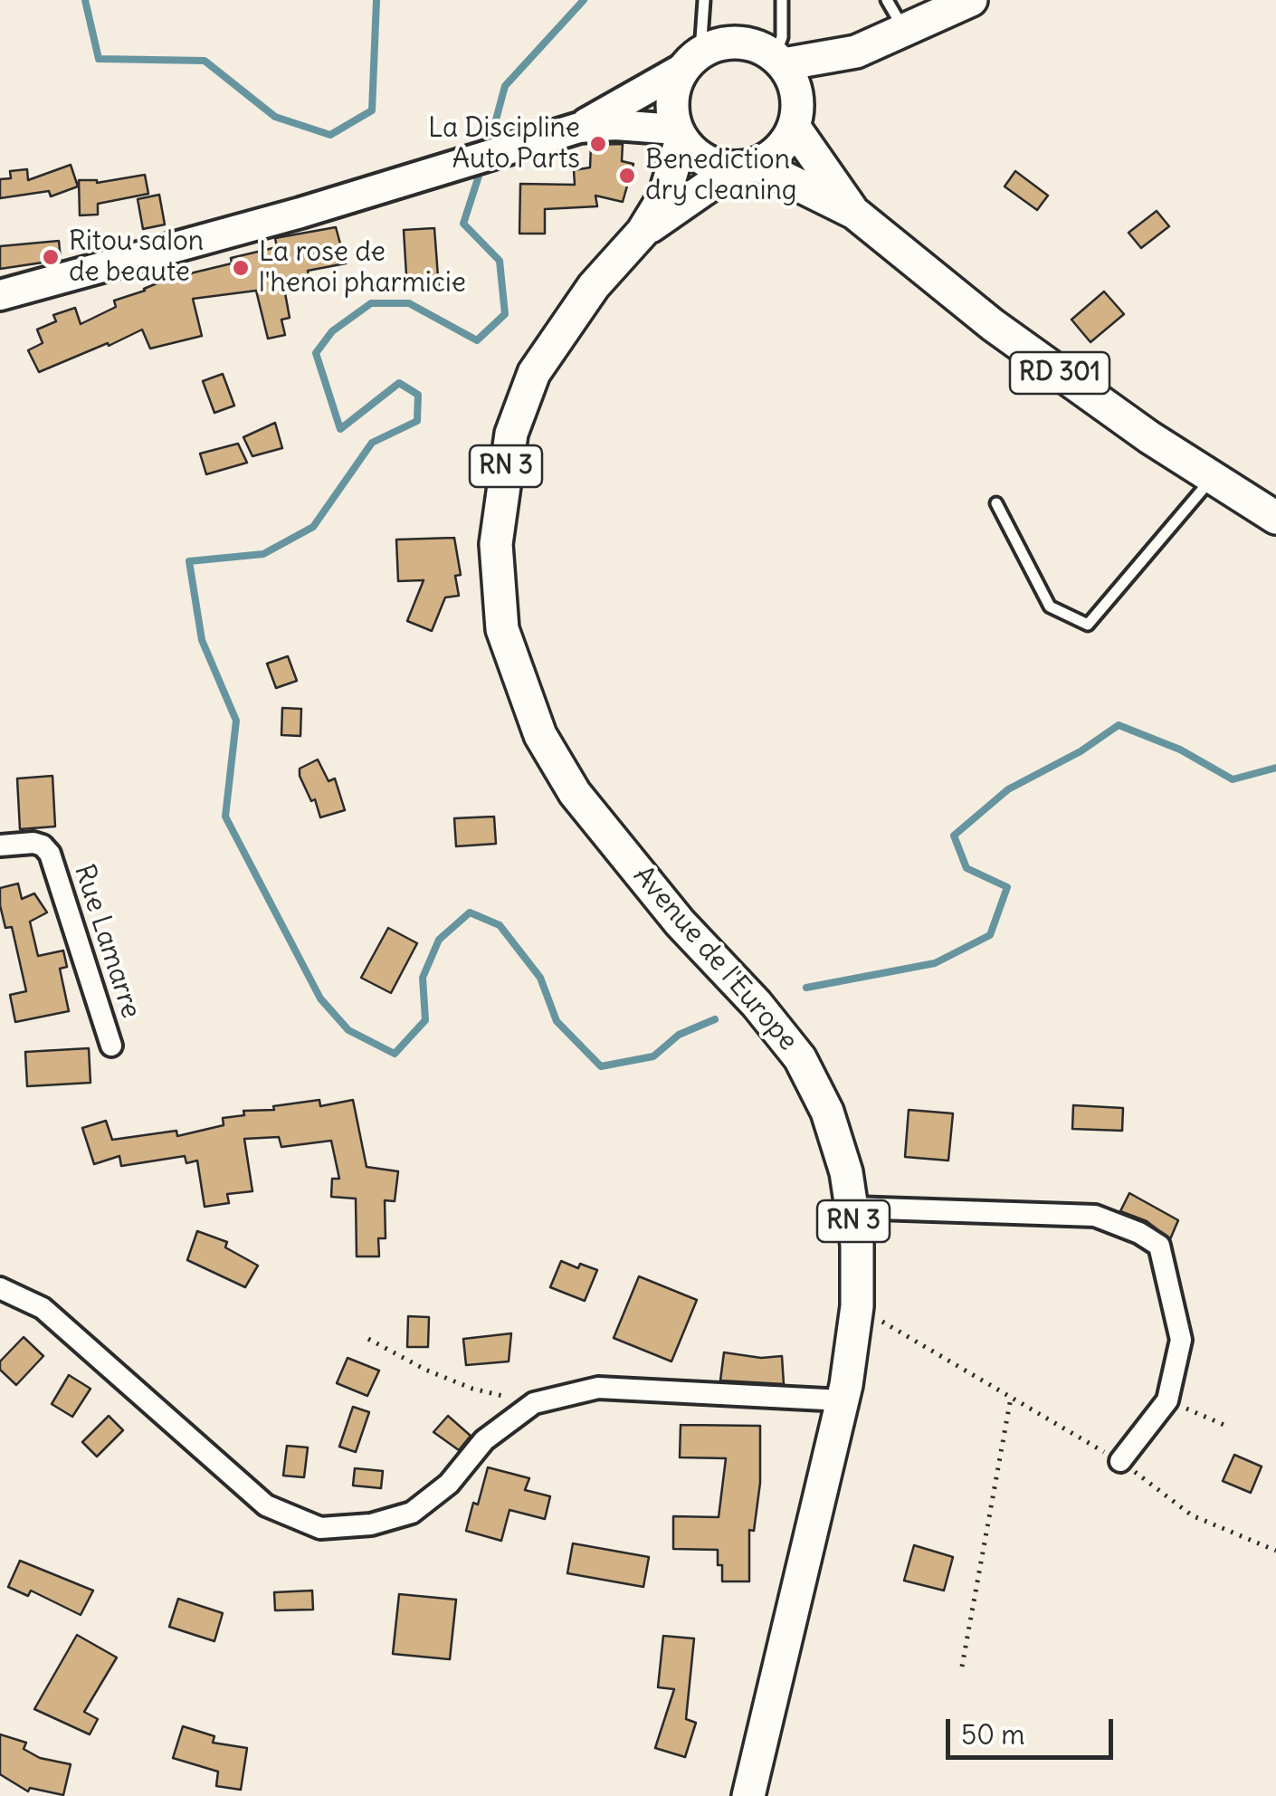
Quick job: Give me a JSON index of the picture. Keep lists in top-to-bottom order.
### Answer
{
  "streets": {
    "main road": ["RD 301", "RN 3", "Avenue de l'Europe"],
    "street": ["Rue Lamarre"]
  },
  "crossings": [
    ["RD 301", "Avenue de l'Europe"]
  ],
  "places": [
    "La Discipline Auto Parts",
    "Benediction dry cleaning",
    "Ritou salon de beaute",
    "La rose de l'henoi pharmicie"
  ],
  "scale_bar": "50 m"
}
